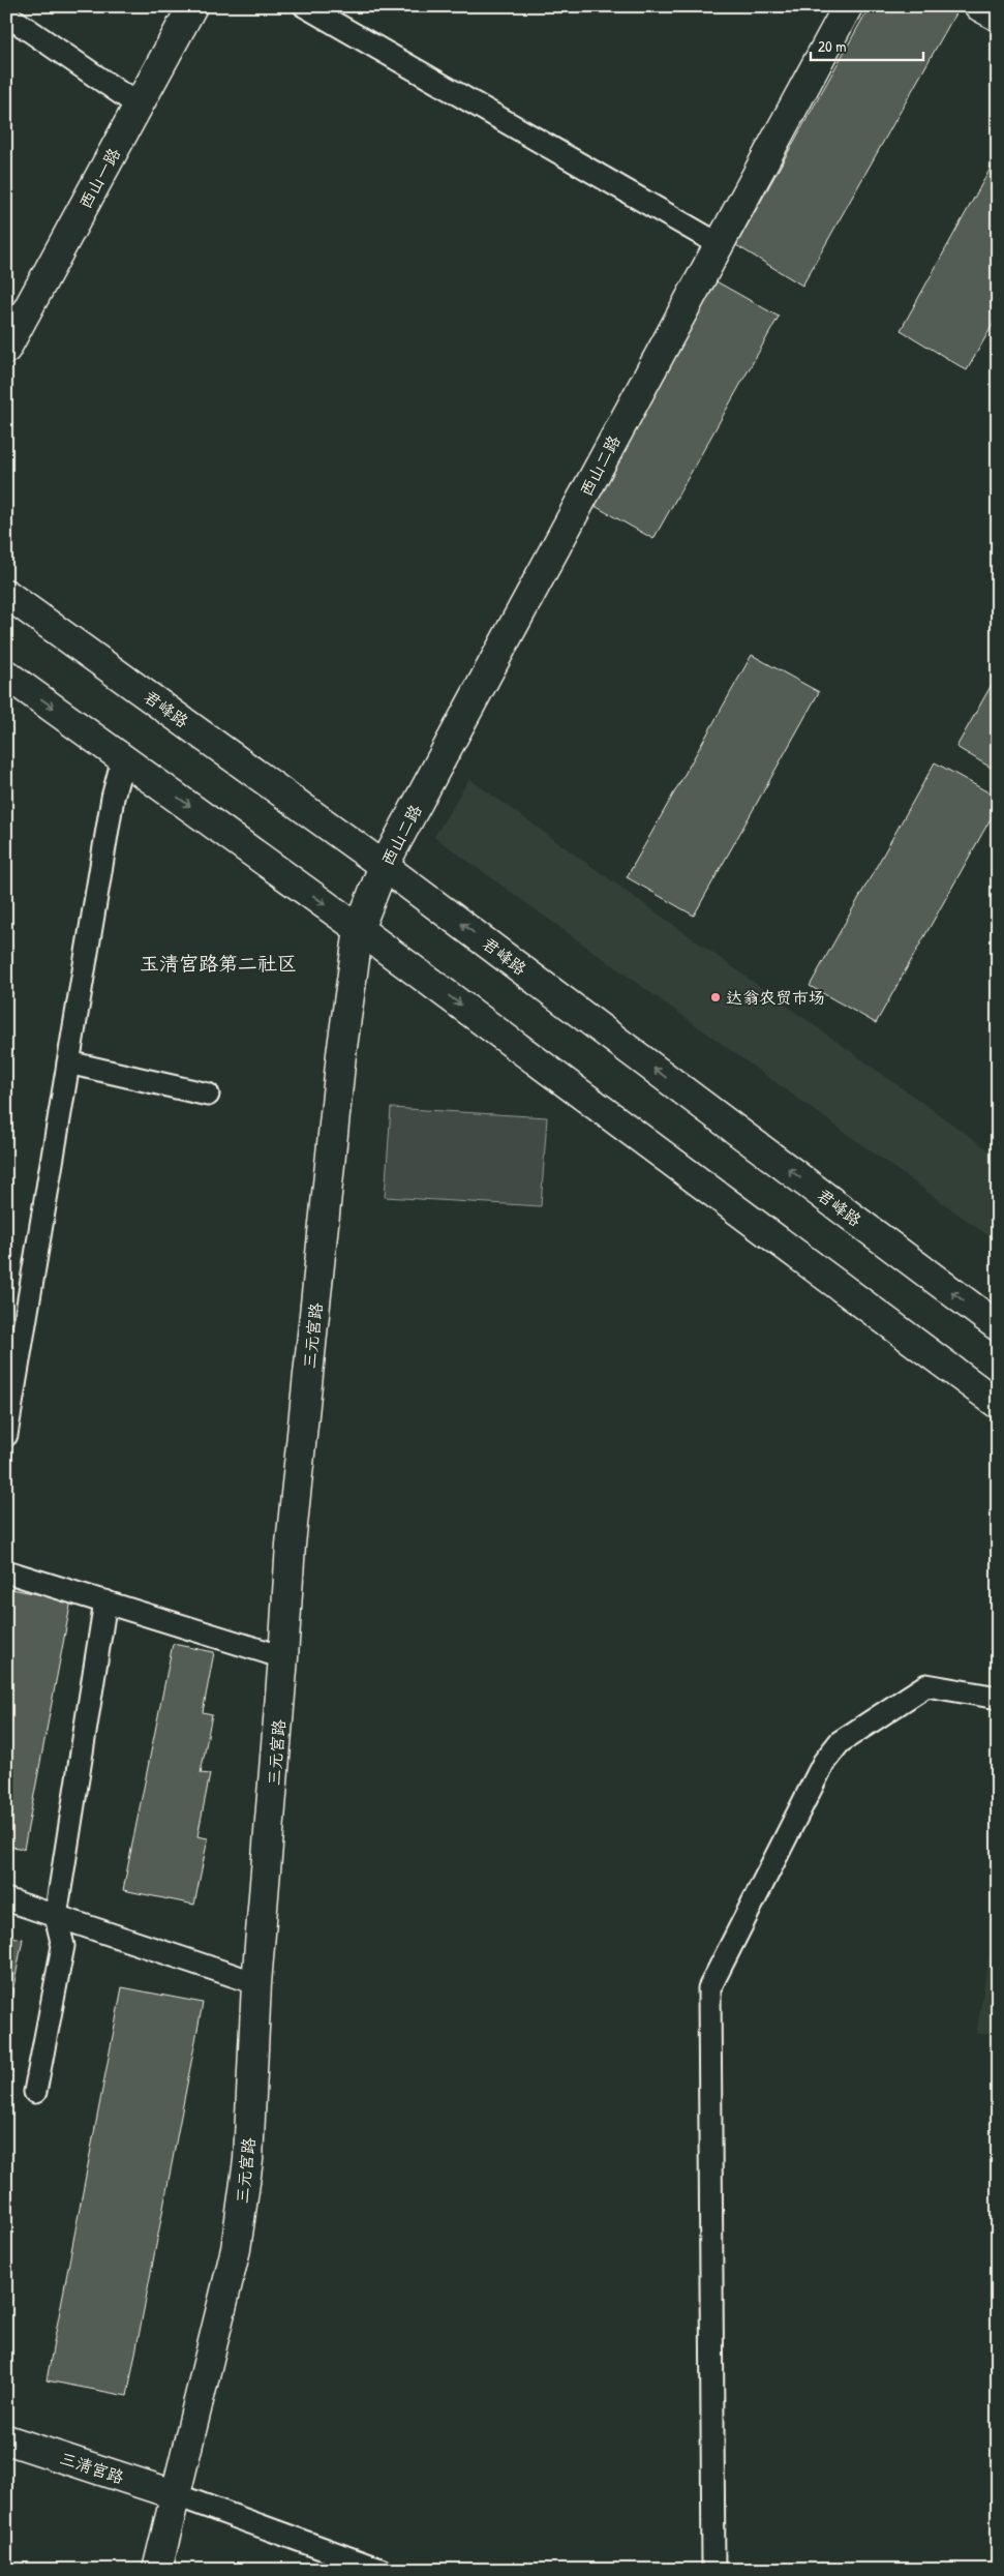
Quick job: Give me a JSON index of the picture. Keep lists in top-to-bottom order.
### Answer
{
  "streets": {
    "street": [
      "西山一路",
      "西山二路",
      "君峰路",
      "三元宫路",
      "三清宫路"
    ]
  },
  "crossings": [
    ["西山二路", "君峰路"],
    ["西山二路", "三元宫路"],
    ["三元宫路", "三清宫路"]
  ],
  "districts": ["玉清宫路第二社区"],
  "places": ["达翁农贸市场"],
  "scale_bar": "20 m"
}
